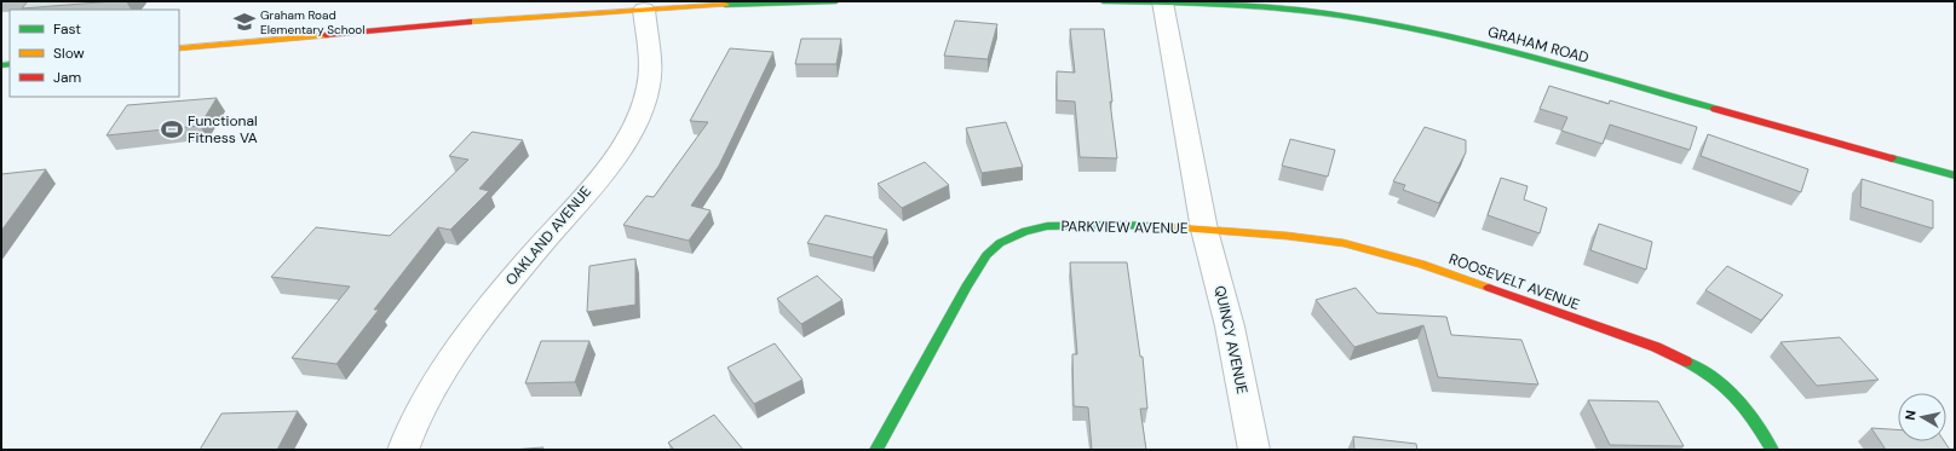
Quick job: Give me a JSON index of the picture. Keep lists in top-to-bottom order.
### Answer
{
  "streets": {
    "street": [
      "GRAHAM ROAD",
      "PARKVIEW AVENUE",
      "OAKLAND AVENUE",
      "ROOSEVELT AVENUE",
      "QUINCY AVENUE"
    ]
  },
  "crossings": [
    ["GRAHAM ROAD", "PARKVIEW AVENUE"],
    ["PARKVIEW AVENUE", "ROOSEVELT AVENUE"],
    ["PARKVIEW AVENUE", "QUINCY AVENUE"],
    ["ROOSEVELT AVENUE", "QUINCY AVENUE"]
  ],
  "places": {
    "school or university": ["Graham Road Elementary School"],
    "sports": ["Functional Fitness VA"]
  },
  "legend": ["Fast", "Slow", "Jam"],
  "north": "left"
}
